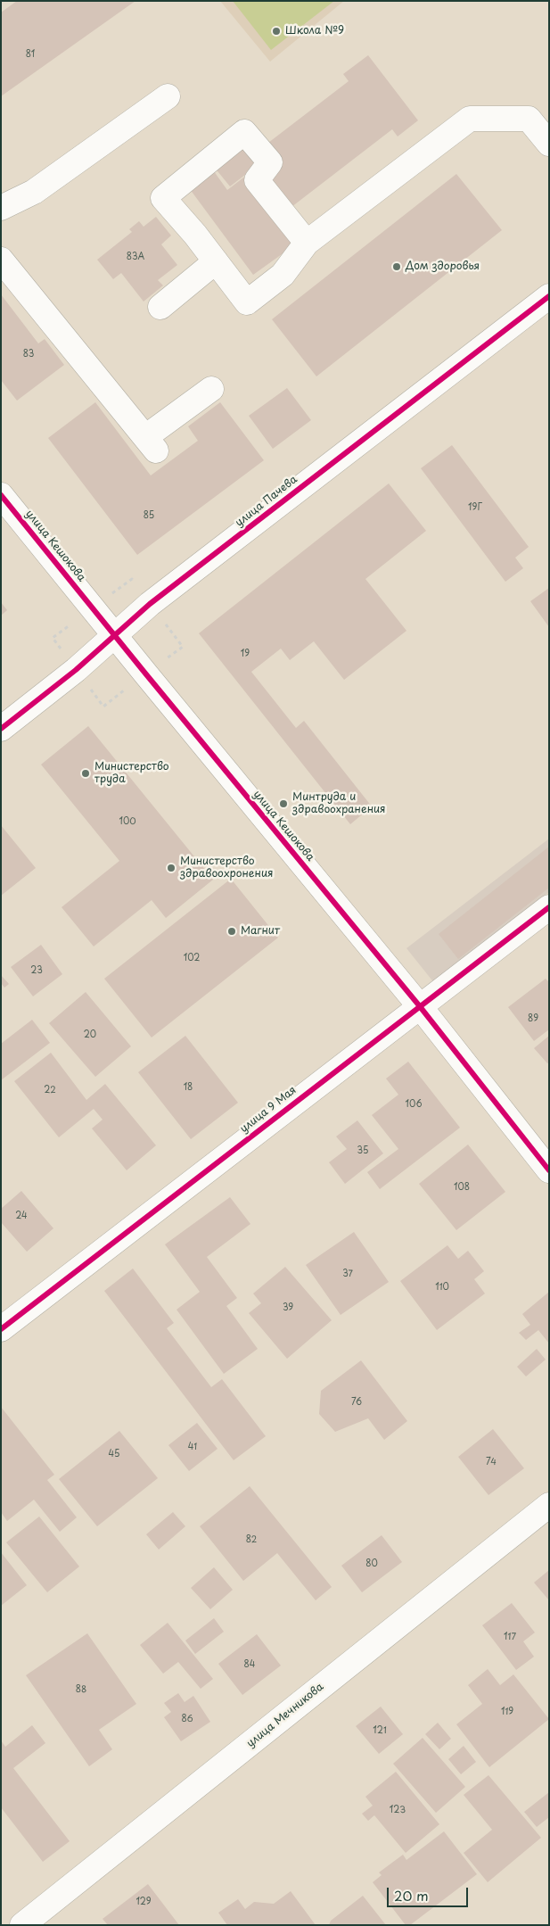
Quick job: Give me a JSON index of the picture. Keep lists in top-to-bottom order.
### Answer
{
  "streets": {
    "street": [
      "улица Пачева",
      "улица Кешокова",
      "улица 9 Мая",
      "улица Мечникова"
    ]
  },
  "crossings": [
    ["улица Пачева", "улица Кешокова"],
    ["улица Кешокова", "улица 9 Мая"]
  ],
  "places": [
    "Школа №9",
    "Дом здоровья",
    "Министерство труда",
    "Минтруда и здравоохранения",
    "Министерство здравоохронения",
    "Магнит"
  ],
  "house_numbers": [
    "81",
    "83А",
    "83",
    "19Г",
    "85",
    "19",
    "100",
    "102",
    "23",
    "89",
    "20",
    "18",
    "22",
    "106",
    "35",
    "108",
    "24",
    "37",
    "110",
    "39",
    "76",
    "41",
    "45",
    "74",
    "82",
    "80",
    "117",
    "84",
    "88",
    "119",
    "86",
    "121",
    "123",
    "129"
  ],
  "scale_bar": "20 m"
}
